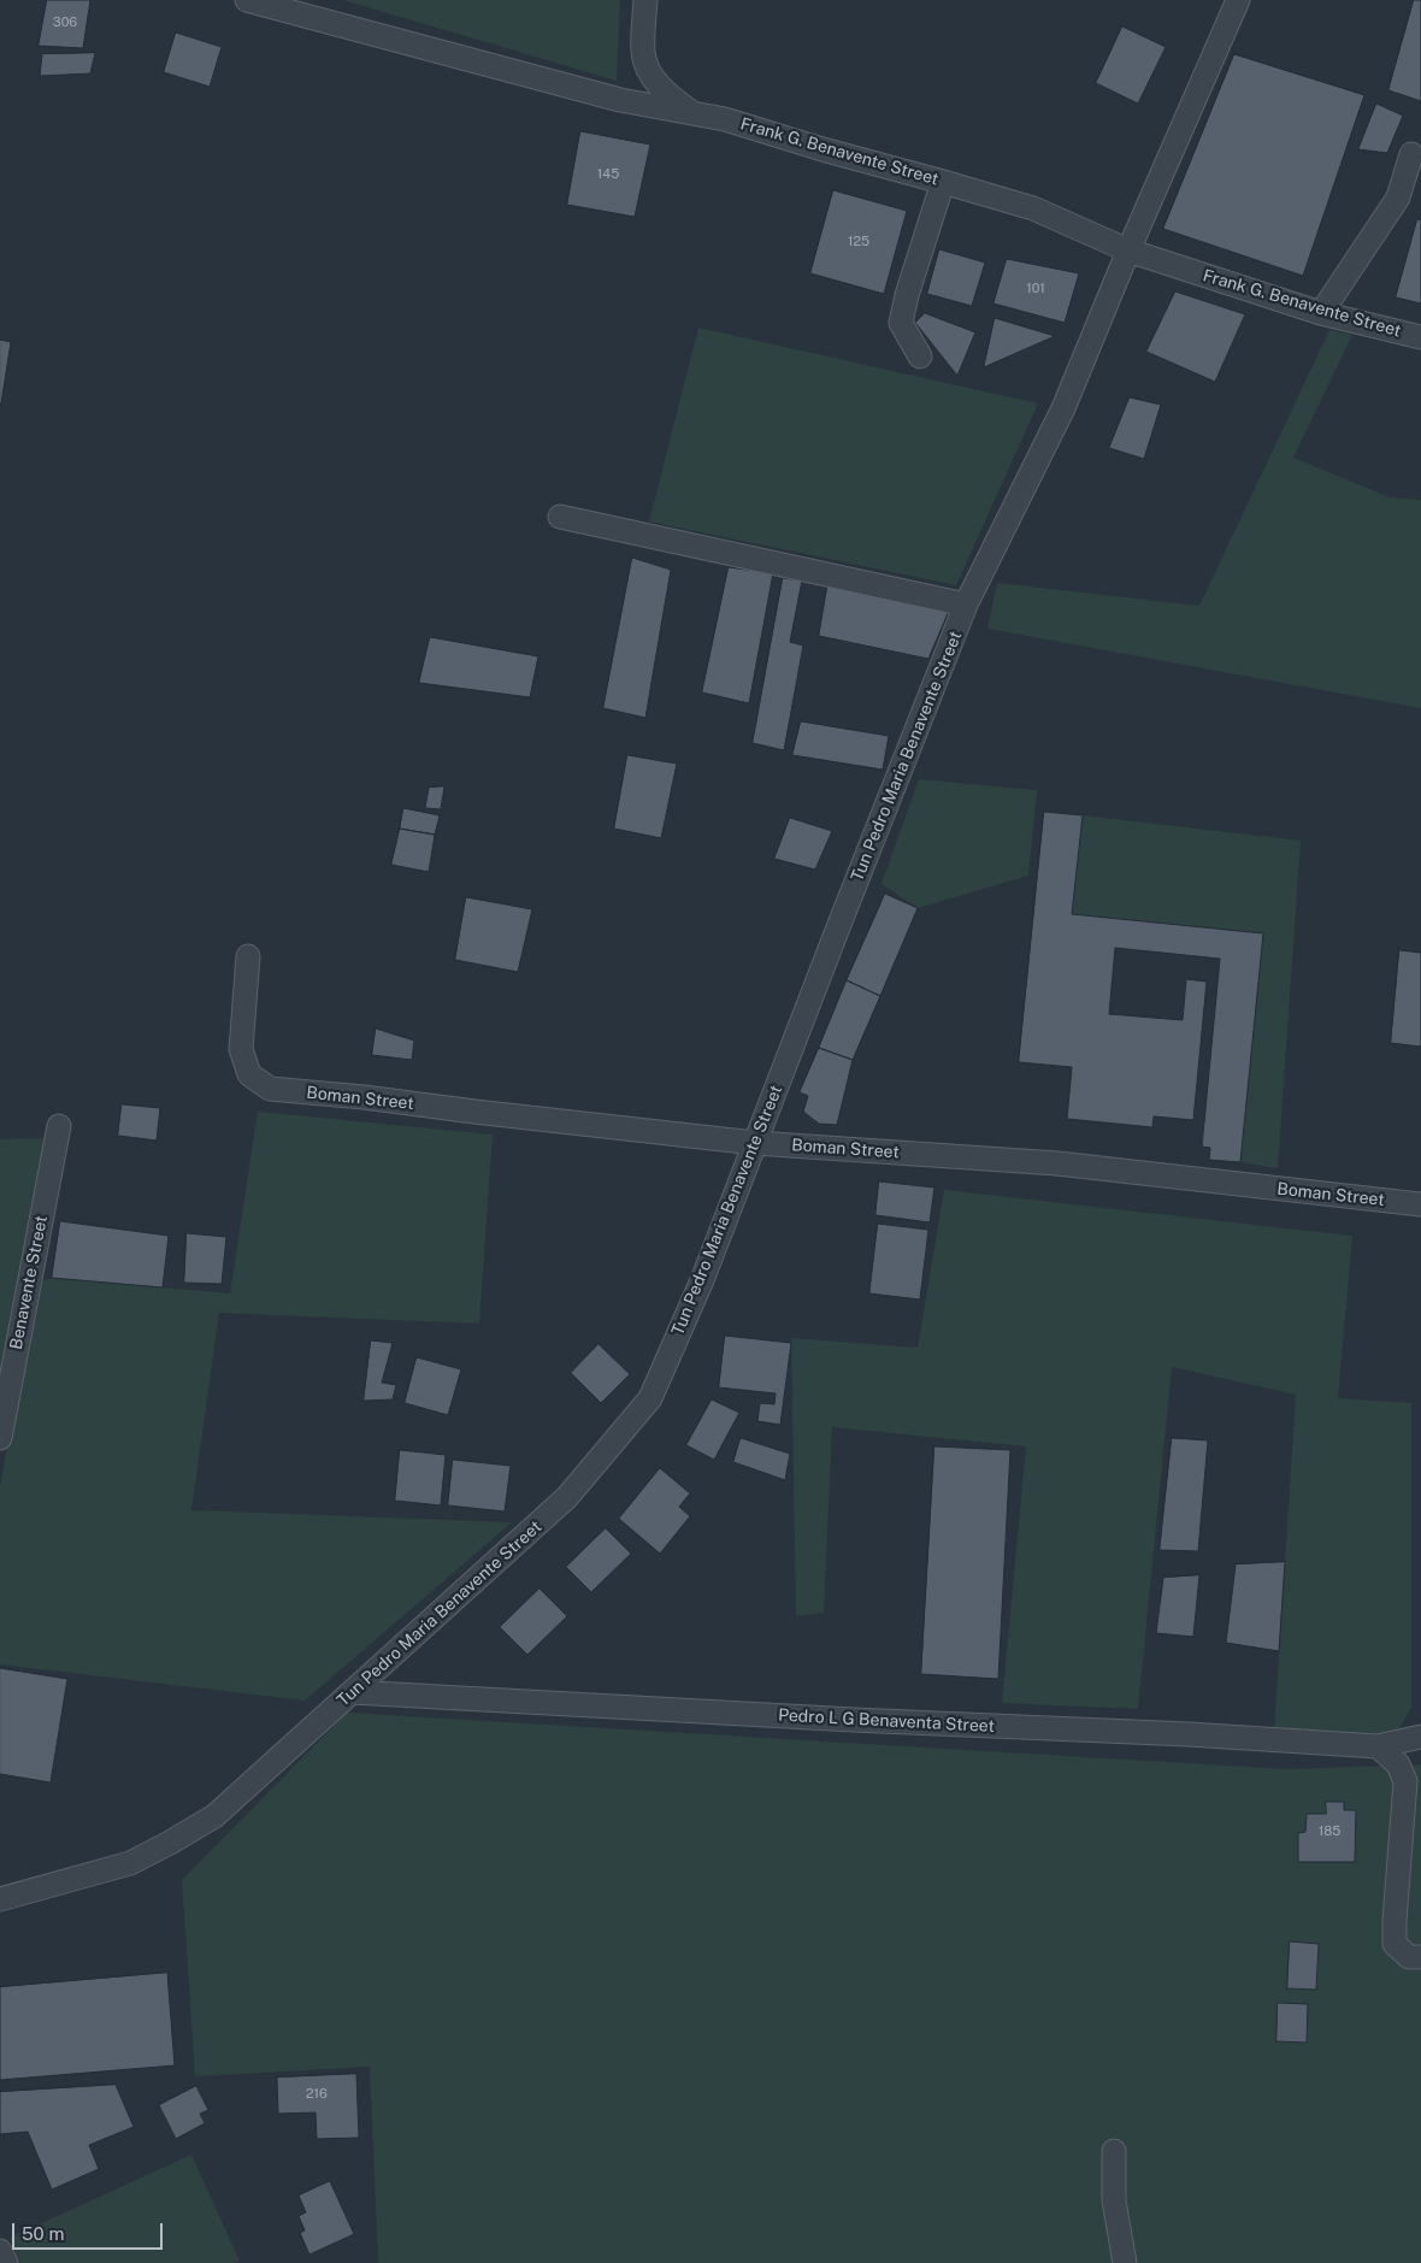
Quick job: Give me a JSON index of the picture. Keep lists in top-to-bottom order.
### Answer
{
  "streets": {
    "street": [
      "Frank G. Benavente Street",
      "Tun Pedro Maria Benavente Street",
      "Boman Street",
      "Benavente Street",
      "Pedro L G Benaventa Street"
    ]
  },
  "crossings": [
    ["Frank G. Benavente Street", "Tun Pedro Maria Benavente Street"],
    ["Tun Pedro Maria Benavente Street", "Boman Street"],
    ["Tun Pedro Maria Benavente Street", "Pedro L G Benaventa Street"]
  ],
  "house_numbers": [
    "306",
    "145",
    "125",
    "101",
    "185",
    "216"
  ],
  "scale_bar": "50 m"
}
